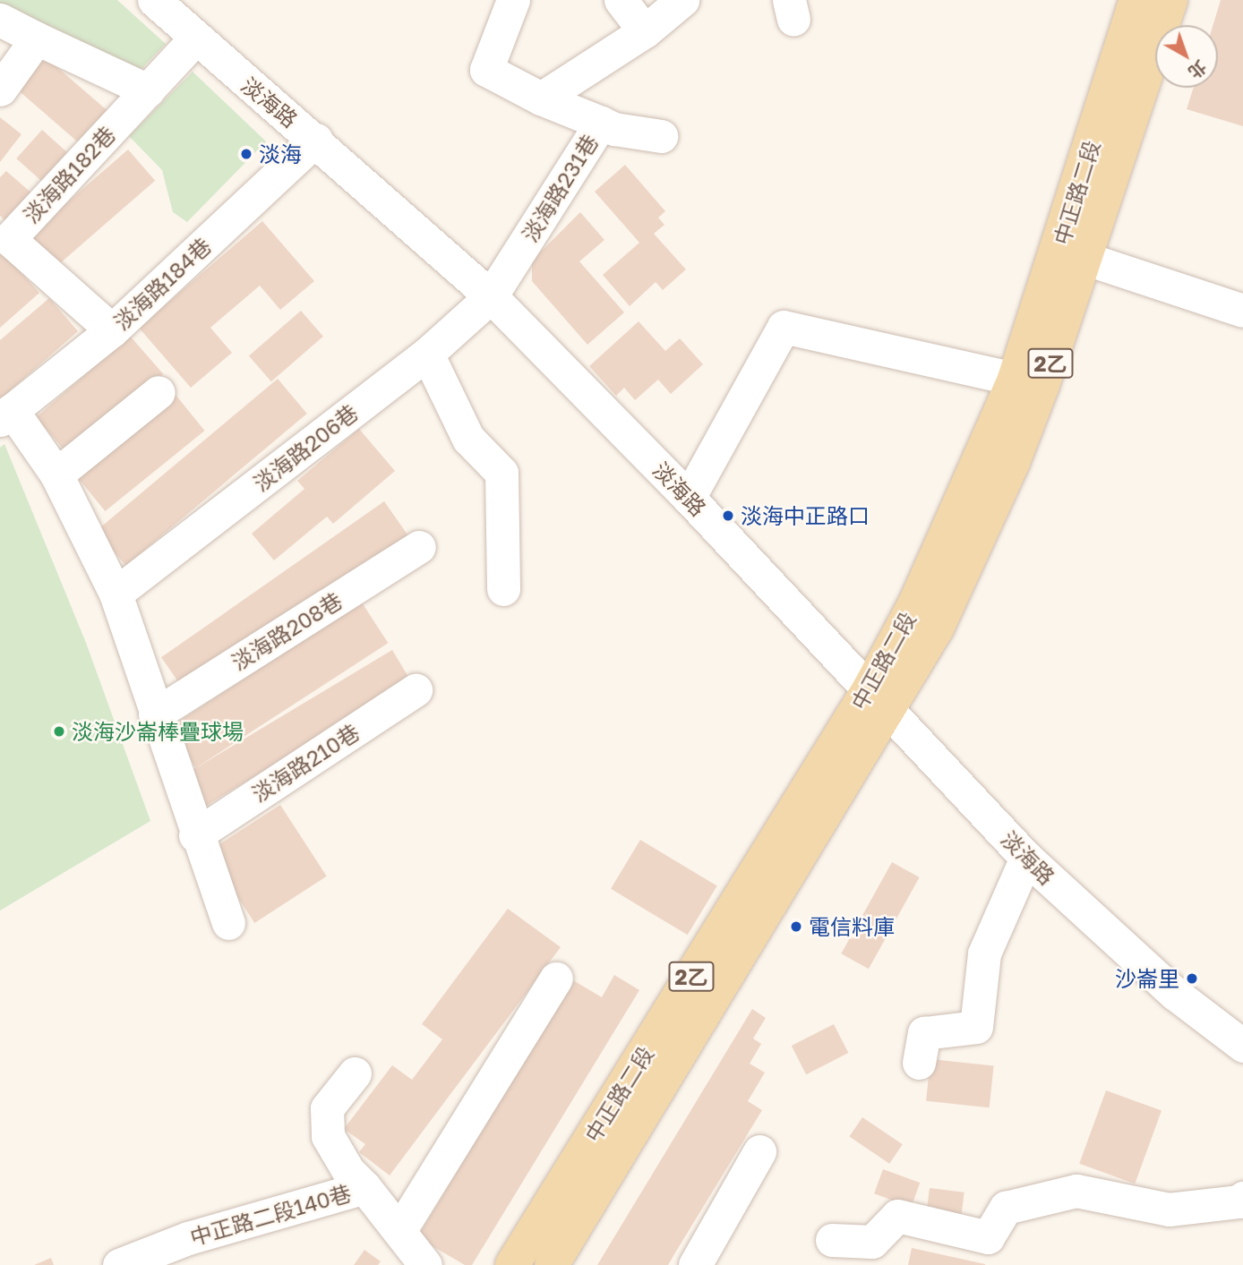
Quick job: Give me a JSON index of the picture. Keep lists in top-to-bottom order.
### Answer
{
  "streets": {
    "main road": ["中正路二段", "2乙"],
    "street": [
      "淡海路",
      "淡海路182巷",
      "淡海路231巷",
      "淡海路184巷",
      "淡海路206巷",
      "淡海路208巷",
      "淡海路210巷",
      "中正路二段140巷"
    ]
  },
  "crossings": [
    ["淡海路", "淡海路182巷"],
    ["淡海路", "淡海路231巷"],
    ["淡海路", "中正路二段"],
    ["淡海路", "淡海路184巷"],
    ["淡海路", "淡海路206巷"],
    ["淡海路182巷", "淡海路184巷"],
    ["淡海路231巷", "淡海路206巷"]
  ],
  "places": [
    "淡海",
    "淡海中正路口",
    "淡海沙崙棒疊球場",
    "電信料庫",
    "沙崙里"
  ],
  "north": "bottom right"
}
